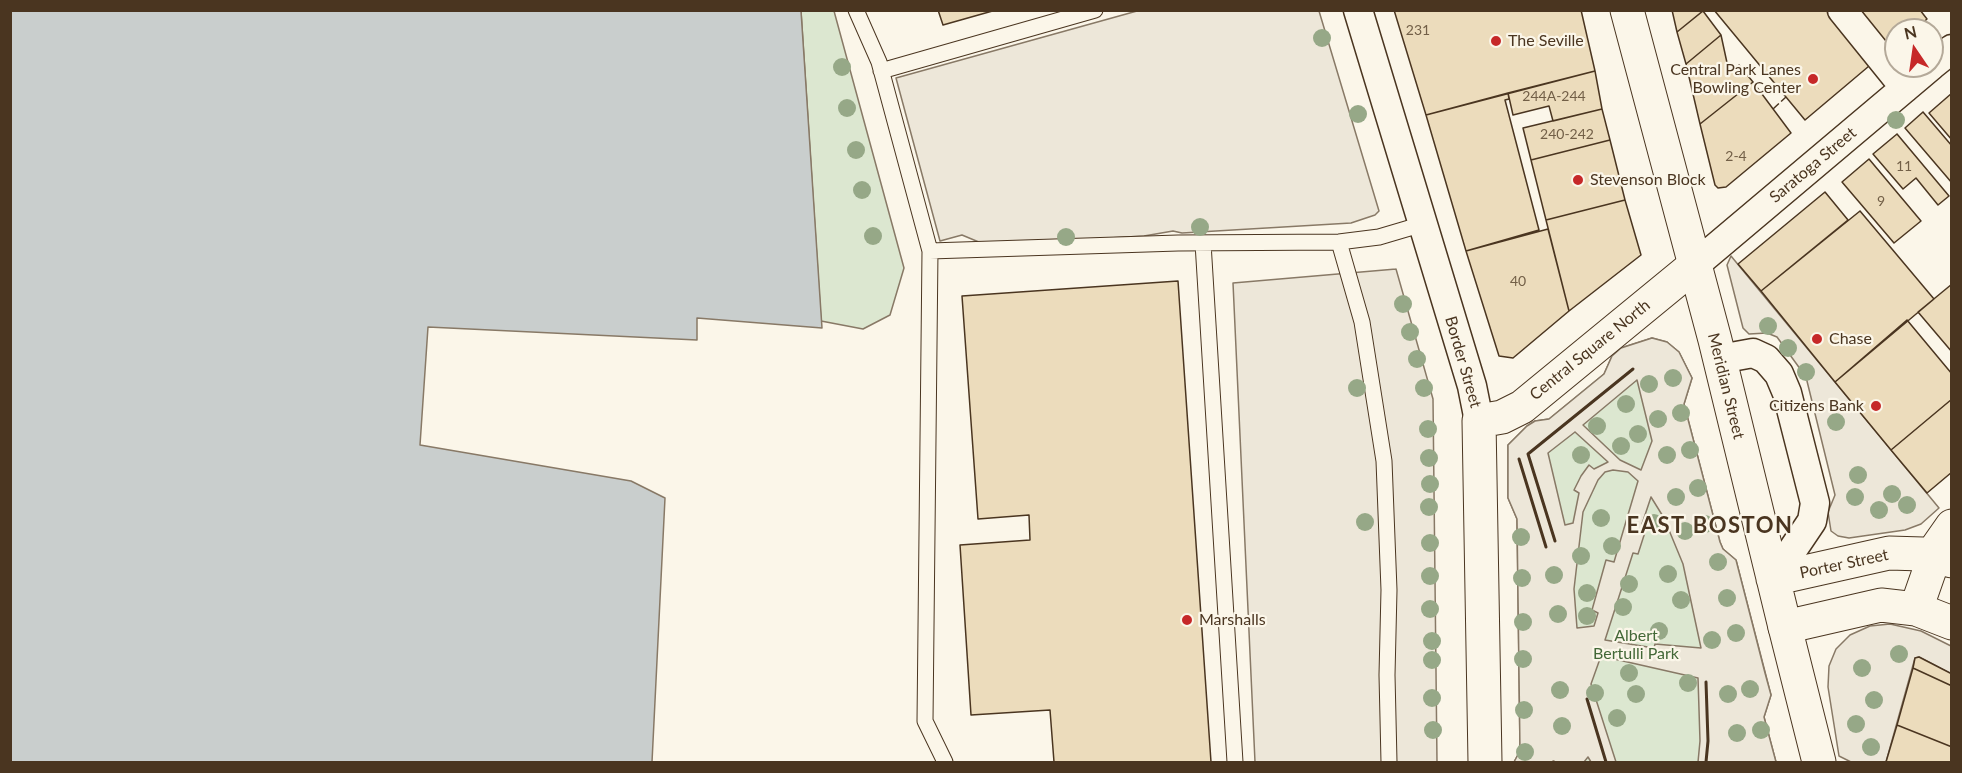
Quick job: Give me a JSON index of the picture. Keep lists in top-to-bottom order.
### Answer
{
  "streets": {
    "main road": [
      "Central Square North",
      "Border Street",
      "Meridian Street",
      "Porter Street"
    ],
    "street": ["Saratoga Street"]
  },
  "crossings": [
    ["Saratoga Street", "Central Square North"],
    ["Saratoga Street", "Meridian Street"],
    ["Central Square North", "Border Street"],
    ["Central Square North", "Meridian Street"],
    ["Meridian Street", "Porter Street"]
  ],
  "districts": ["EAST BOSTON"],
  "parks": ["Albert Bertulli Park"],
  "places": [
    "The Seville",
    "Central Park Lanes Bowling Center",
    "Stevenson Block",
    "Chase",
    "Citizens Bank",
    "Marshalls"
  ],
  "house_numbers": [
    "231",
    "244A-244",
    "240-242",
    "2-4",
    "11",
    "9",
    "40"
  ],
  "north": "top"
}
